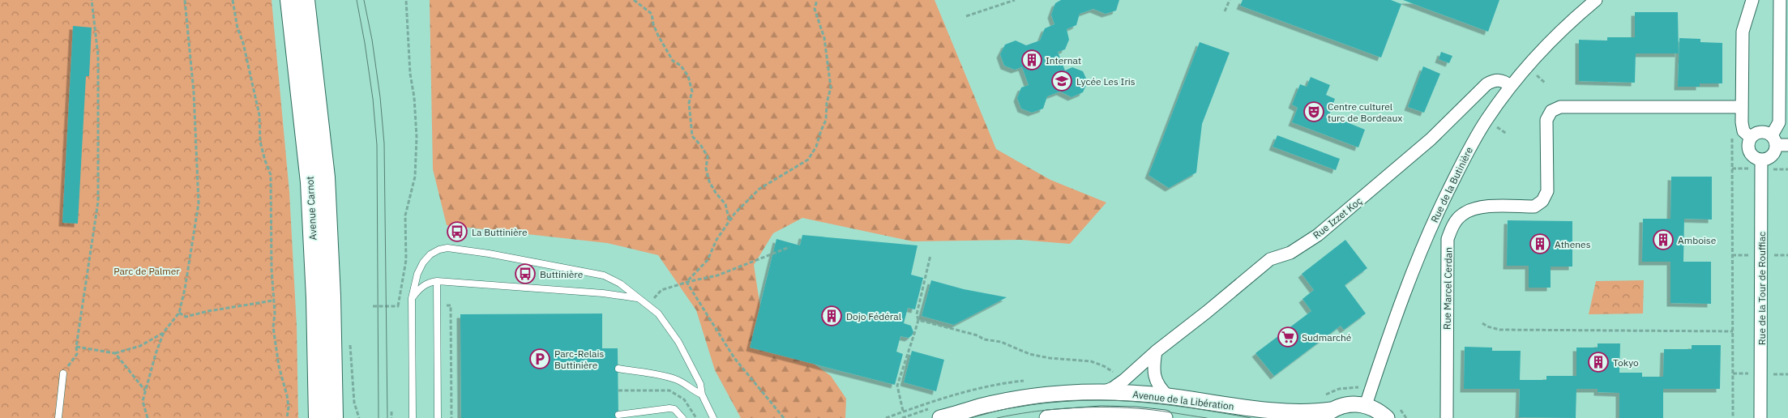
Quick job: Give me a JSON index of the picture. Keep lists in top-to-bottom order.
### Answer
{
  "streets": {
    "main road": ["Avenue Carnot"],
    "street": [
      "Rue de la Butinière",
      "Rue Izzet Koç",
      "Rue Marcel Cerdan",
      "Rue de la Tour de Rouffiac",
      "Avenue de la Libération"
    ]
  },
  "crossings": [
    ["Rue de la Butinière", "Rue Izzet Koç"],
    ["Rue de la Butinière", "Avenue de la Libération"],
    ["Rue Izzet Koç", "Avenue de la Libération"]
  ],
  "parks": ["Parc de Palmer"],
  "places": {
    "building": [
      "Internat",
      "Amboise",
      "Athenes",
      "Dojo Fédéral",
      "Tokyo"
    ],
    "school or university": ["Lycée Les Iris"],
    "theatre": ["Centre culturel turc de Bordeaux"],
    "bus stop": ["La Buttinière", "Buttinière"],
    "supermarket": ["Sudmarché"],
    "parking": ["Parc-Relais Buttinière"]
  }
}
